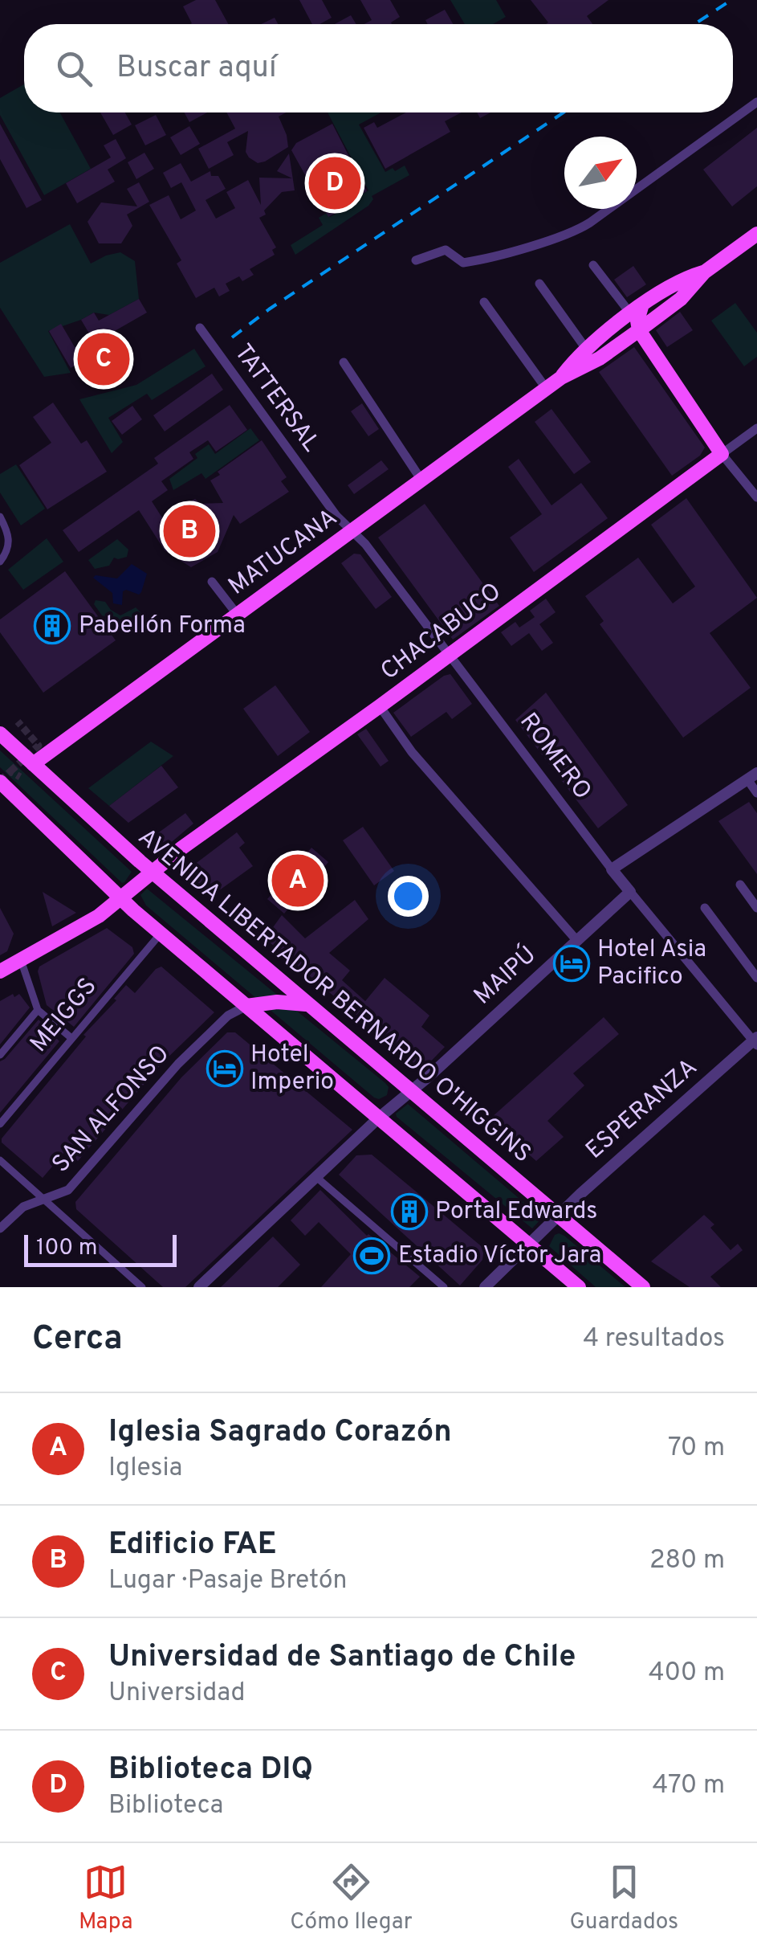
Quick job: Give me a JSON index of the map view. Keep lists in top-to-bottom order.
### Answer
{
  "streets": {
    "main road": ["MATUCANA", "CHACABUCO", "AVENIDA LIBERTADOR BERNARDO O'HIGGINS"],
    "street": [
      "TATTERSAL",
      "ROMERO",
      "MAIPÚ",
      "MEIGGS",
      "SAN ALFONSO",
      "ESPERANZA"
    ]
  },
  "crossings": [
    ["TATTERSAL", "ROMERO"],
    ["MATUCANA", "ROMERO"],
    ["MATUCANA", "AVENIDA LIBERTADOR BERNARDO O'HIGGINS"],
    ["CHACABUCO", "ROMERO"],
    ["CHACABUCO", "AVENIDA LIBERTADOR BERNARDO O'HIGGINS"],
    ["ROMERO", "MAIPÚ"],
    ["ROMERO", "ESPERANZA"],
    ["MAIPÚ", "AVENIDA LIBERTADOR BERNARDO O'HIGGINS"],
    ["AVENIDA LIBERTADOR BERNARDO O'HIGGINS", "ESPERANZA"]
  ],
  "places": {
    "building": ["Pabellón Forma", "Portal Edwards"],
    "hotel": ["Hotel Asia Pacifico", "Hotel Imperio"],
    "sports": ["Estadio Víctor Jara"]
  },
  "scale_bar": "100 m",
  "north": "top right",
  "page": {
    "search": "Buscar aquí",
    "pins": [
      "D",
      "C",
      "B",
      "A"
    ],
    "scale": "100 m",
    "heading": ["Cerca", "4 resultados"],
    "list": [
      {
        "mark": "A",
        "name": "Iglesia Sagrado Corazón",
        "note": "Iglesia",
        "value": "70 m"
      },
      {
        "mark": "B",
        "name": "Edificio FAE",
        "note": "Lugar · Pasaje Bretón",
        "value": "280 m"
      },
      {
        "mark": "C",
        "name": "Universidad de Santiago de Chile",
        "note": "Universidad",
        "value": "400 m"
      },
      {
        "mark": "D",
        "name": "Biblioteca DIQ",
        "note": "Biblioteca",
        "value": "470 m"
      }
    ],
    "nav": ["Mapa", "Cómo llegar", "Guardados"]
  }
}
